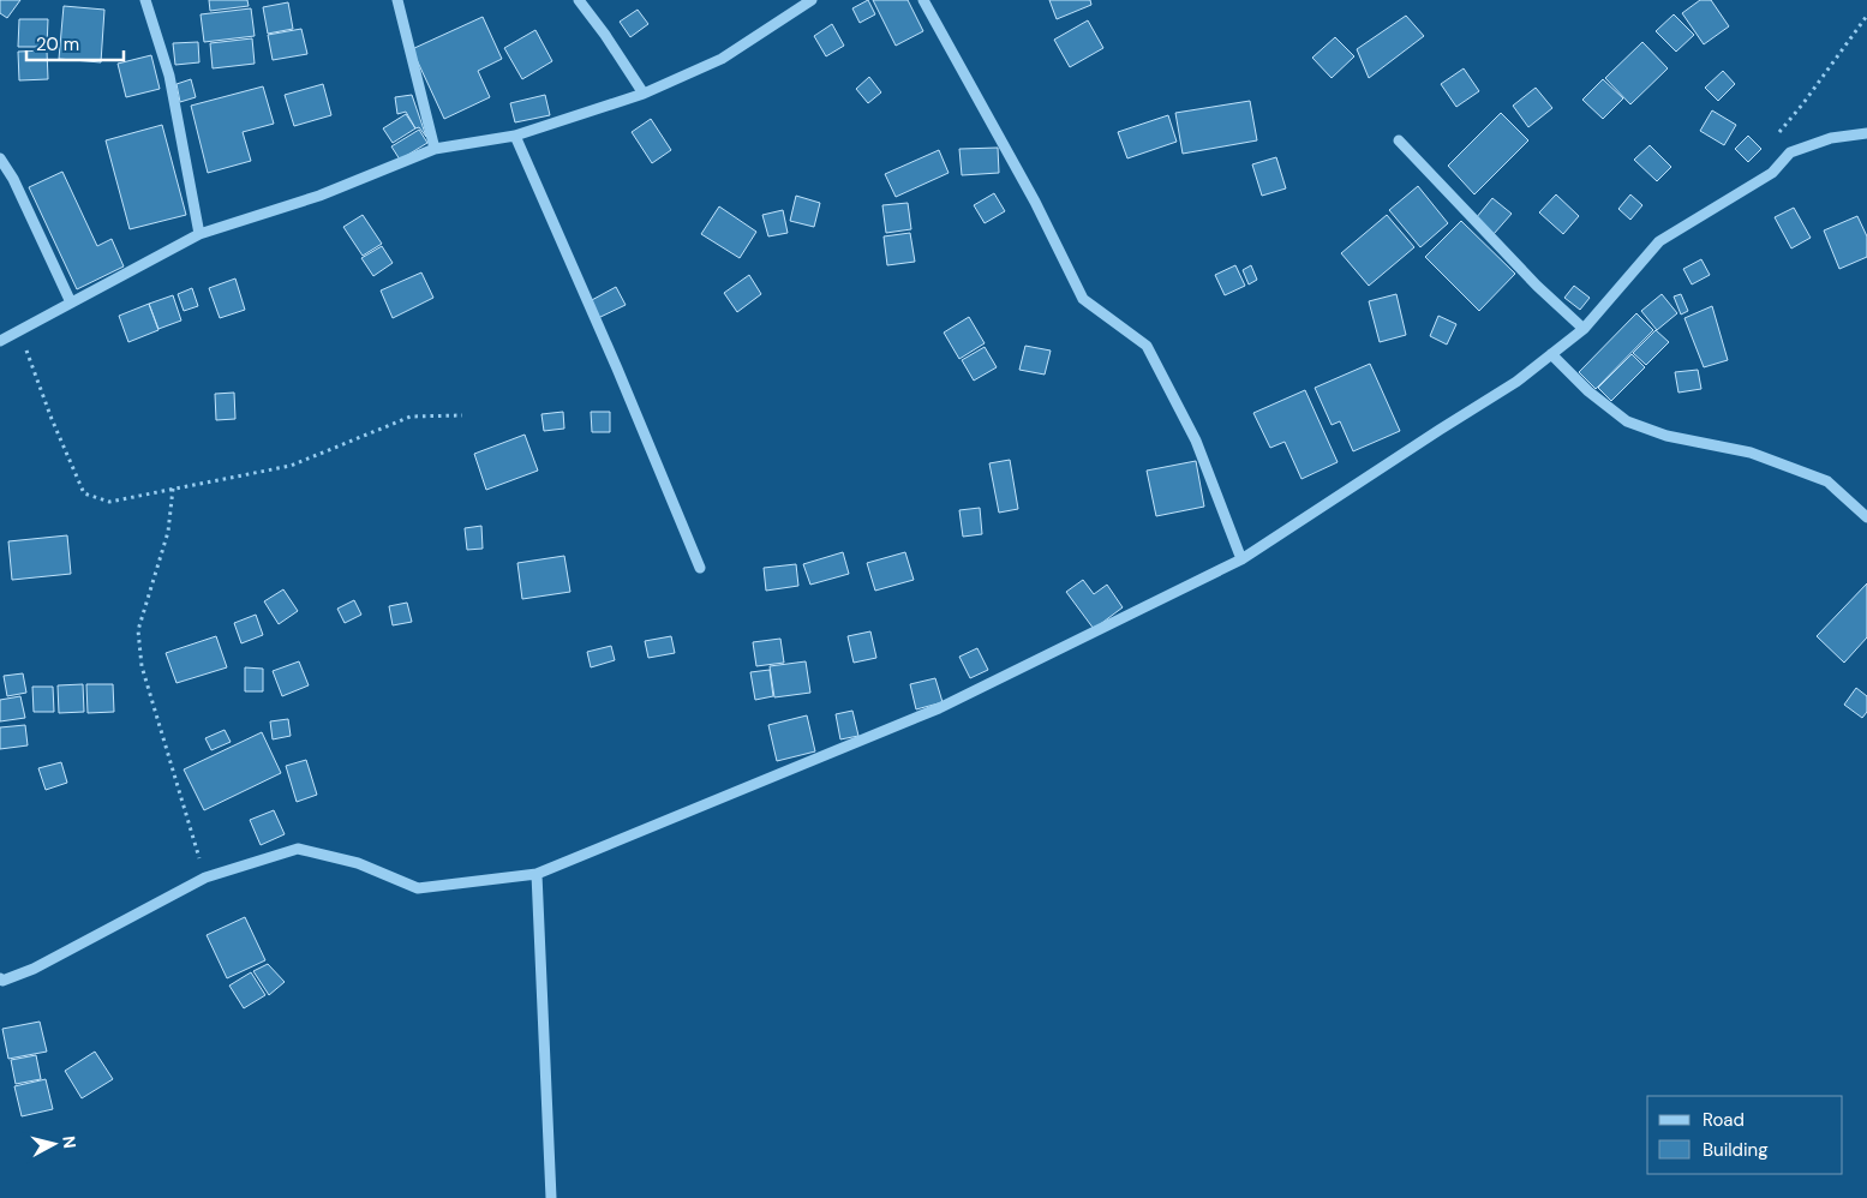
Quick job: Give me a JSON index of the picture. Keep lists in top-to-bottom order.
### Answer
{
  "legend": ["Road", "Building"],
  "scale_bar": "20 m",
  "north": "right"
}
